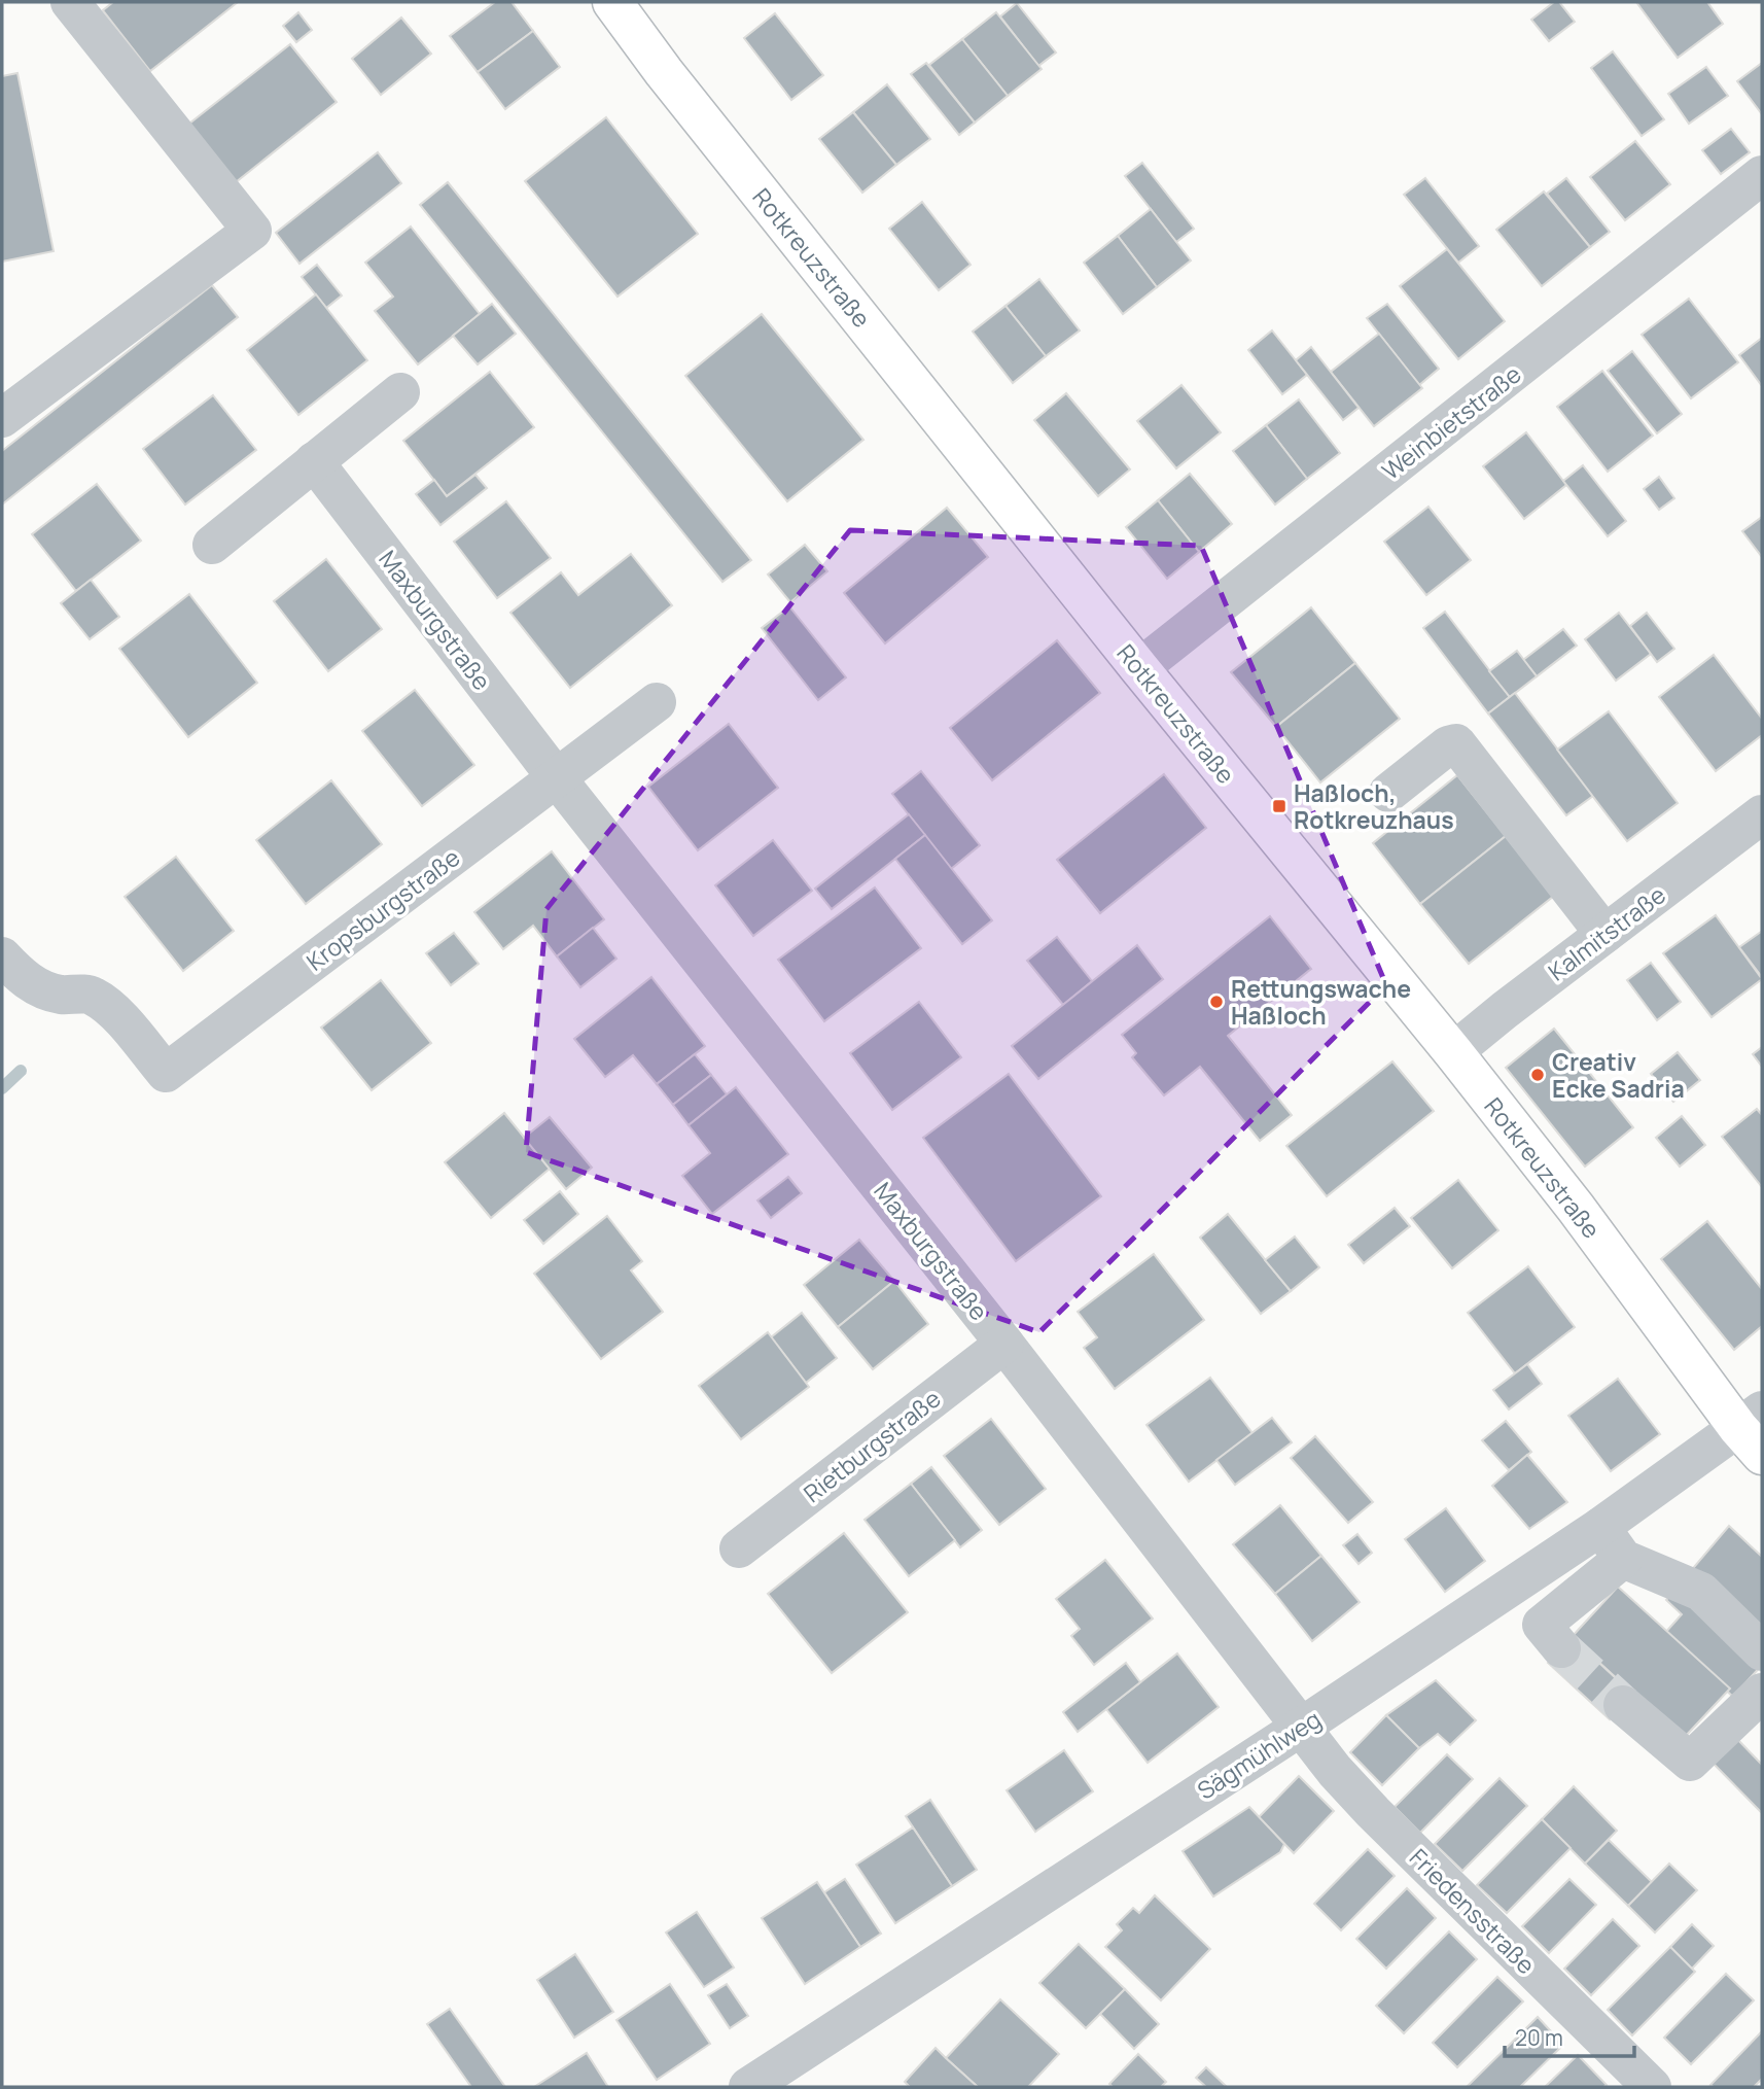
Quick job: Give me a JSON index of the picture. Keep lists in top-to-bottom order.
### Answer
{
  "streets": {
    "main road": ["Rotkreuzstraße"],
    "street": [
      "Weinbietstraße",
      "Maxburgstraße",
      "Kropsburgstraße",
      "Kalmitstraße",
      "Rietburgstraße",
      "Sägmühlweg",
      "Friedensstraße"
    ]
  },
  "crossings": [
    ["Rotkreuzstraße", "Weinbietstraße"],
    ["Rotkreuzstraße", "Kalmitstraße"],
    ["Rotkreuzstraße", "Sägmühlweg"],
    ["Maxburgstraße", "Kropsburgstraße"],
    ["Maxburgstraße", "Rietburgstraße"],
    ["Maxburgstraße", "Sägmühlweg"],
    ["Maxburgstraße", "Friedensstraße"],
    ["Sägmühlweg", "Friedensstraße"]
  ],
  "places": {
    "transit": ["Haßloch, Rotkreuzhaus"],
    "other": ["Rettungswache Haßloch", "Creativ Ecke Sadria"]
  },
  "scale_bar": "20 m"
}
